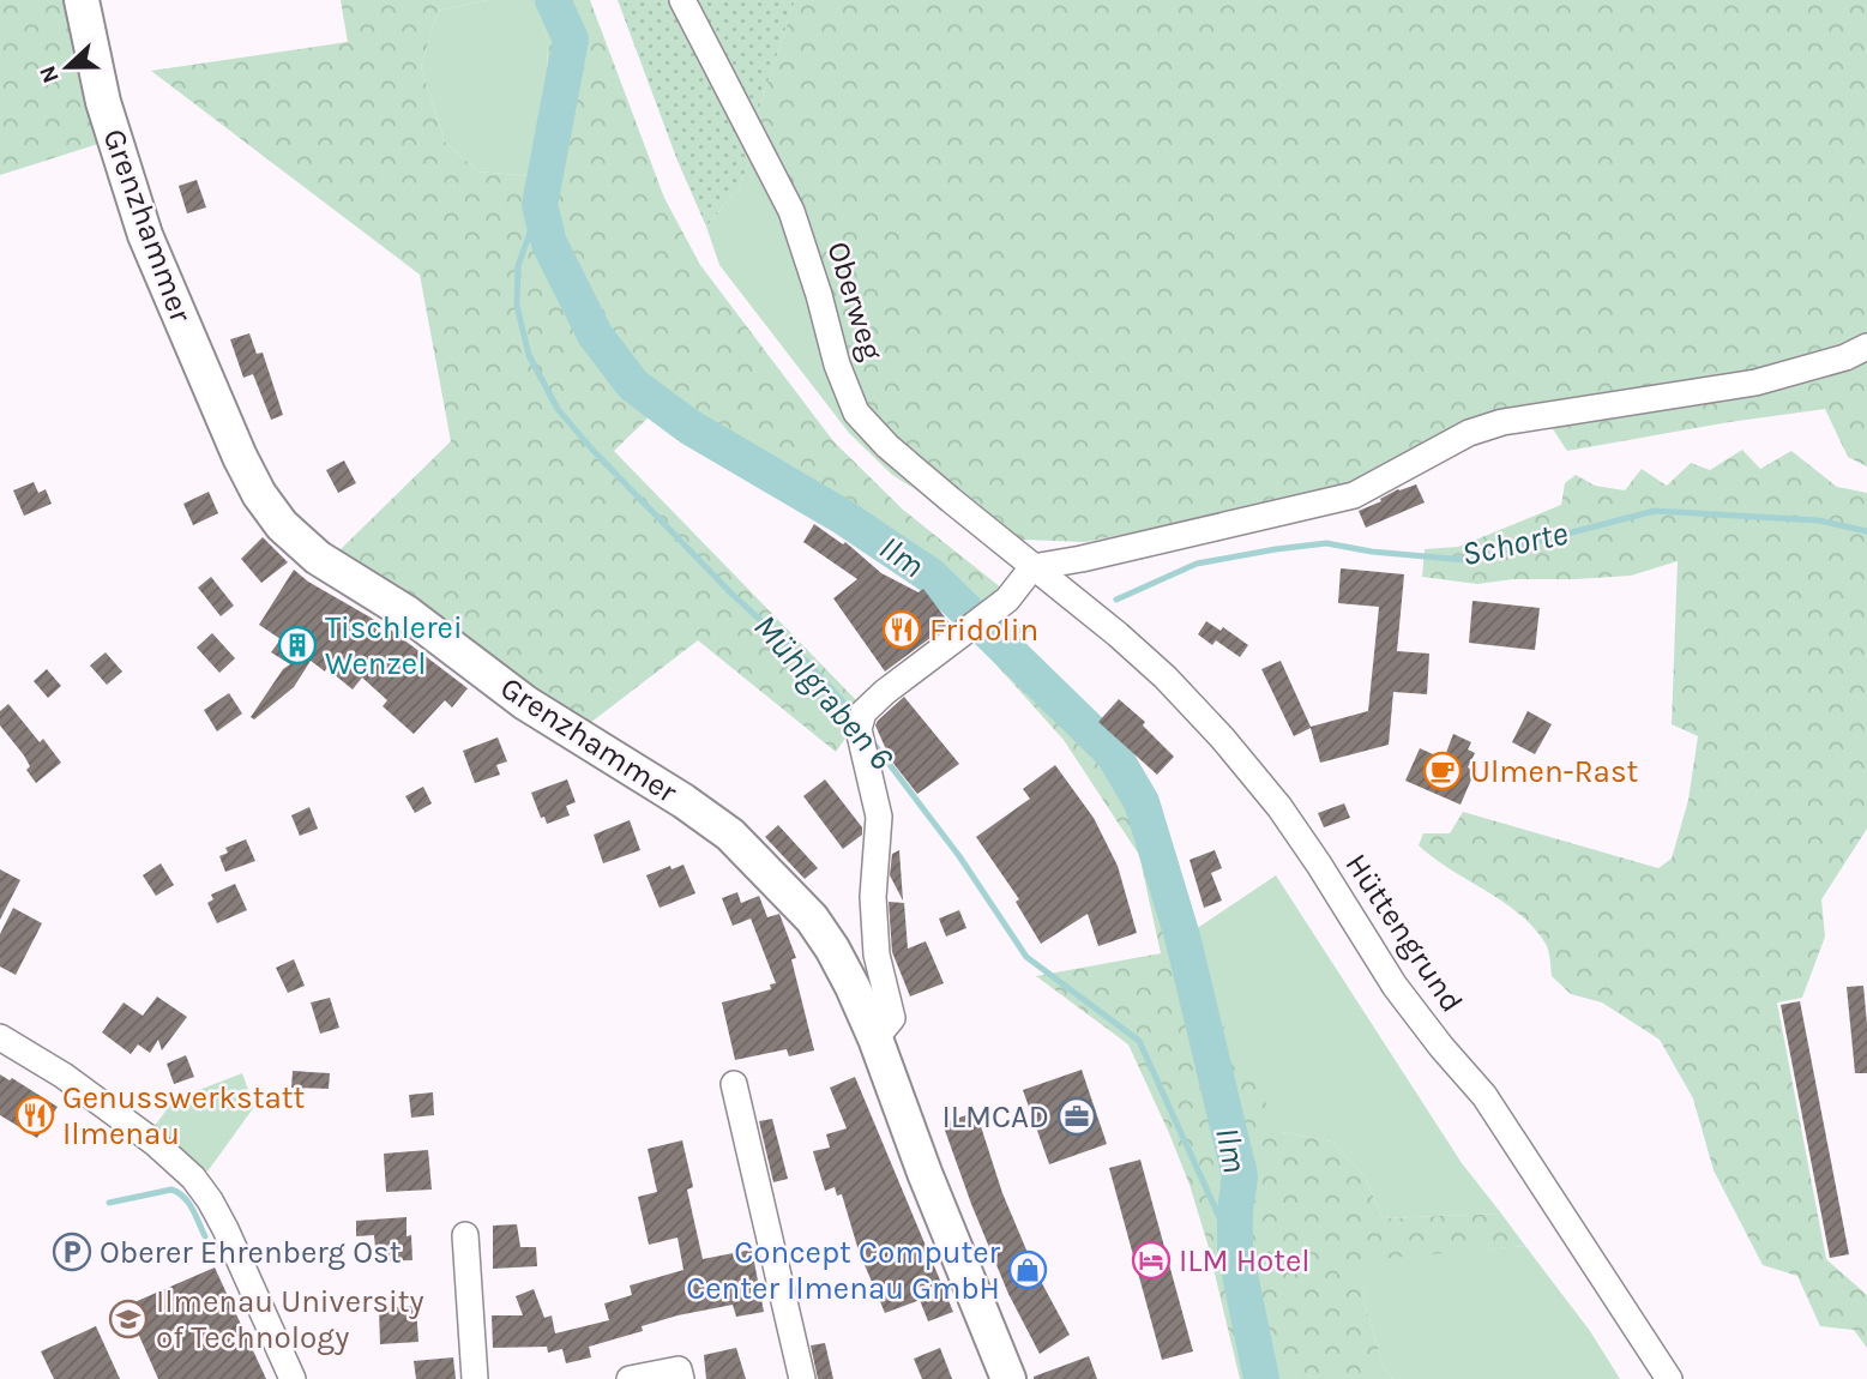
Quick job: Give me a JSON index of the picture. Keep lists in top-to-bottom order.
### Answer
{
  "streets": {
    "main road": ["Grenzhammer"],
    "street": ["Oberweg", "Hüttengrund"]
  },
  "crossings": [
    ["Oberweg", "Hüttengrund"]
  ],
  "water": ["Schorte", "Ilm", "Mühlgraben 6"],
  "places": {
    "restaurant": ["Fridolin", "Genusswerkstatt Ilmenau"],
    "building": ["Tischlerei Wenzel"],
    "cafe": ["Ulmen-Rast"],
    "office": ["ILMCAD"],
    "parking": ["Oberer Ehrenberg Ost"],
    "hotel": ["ILM Hotel"],
    "shop": ["Concept Computer Center Ilmenau GmbH"],
    "school or university": ["Ilmenau University of Technology"]
  },
  "north": "left"
}
